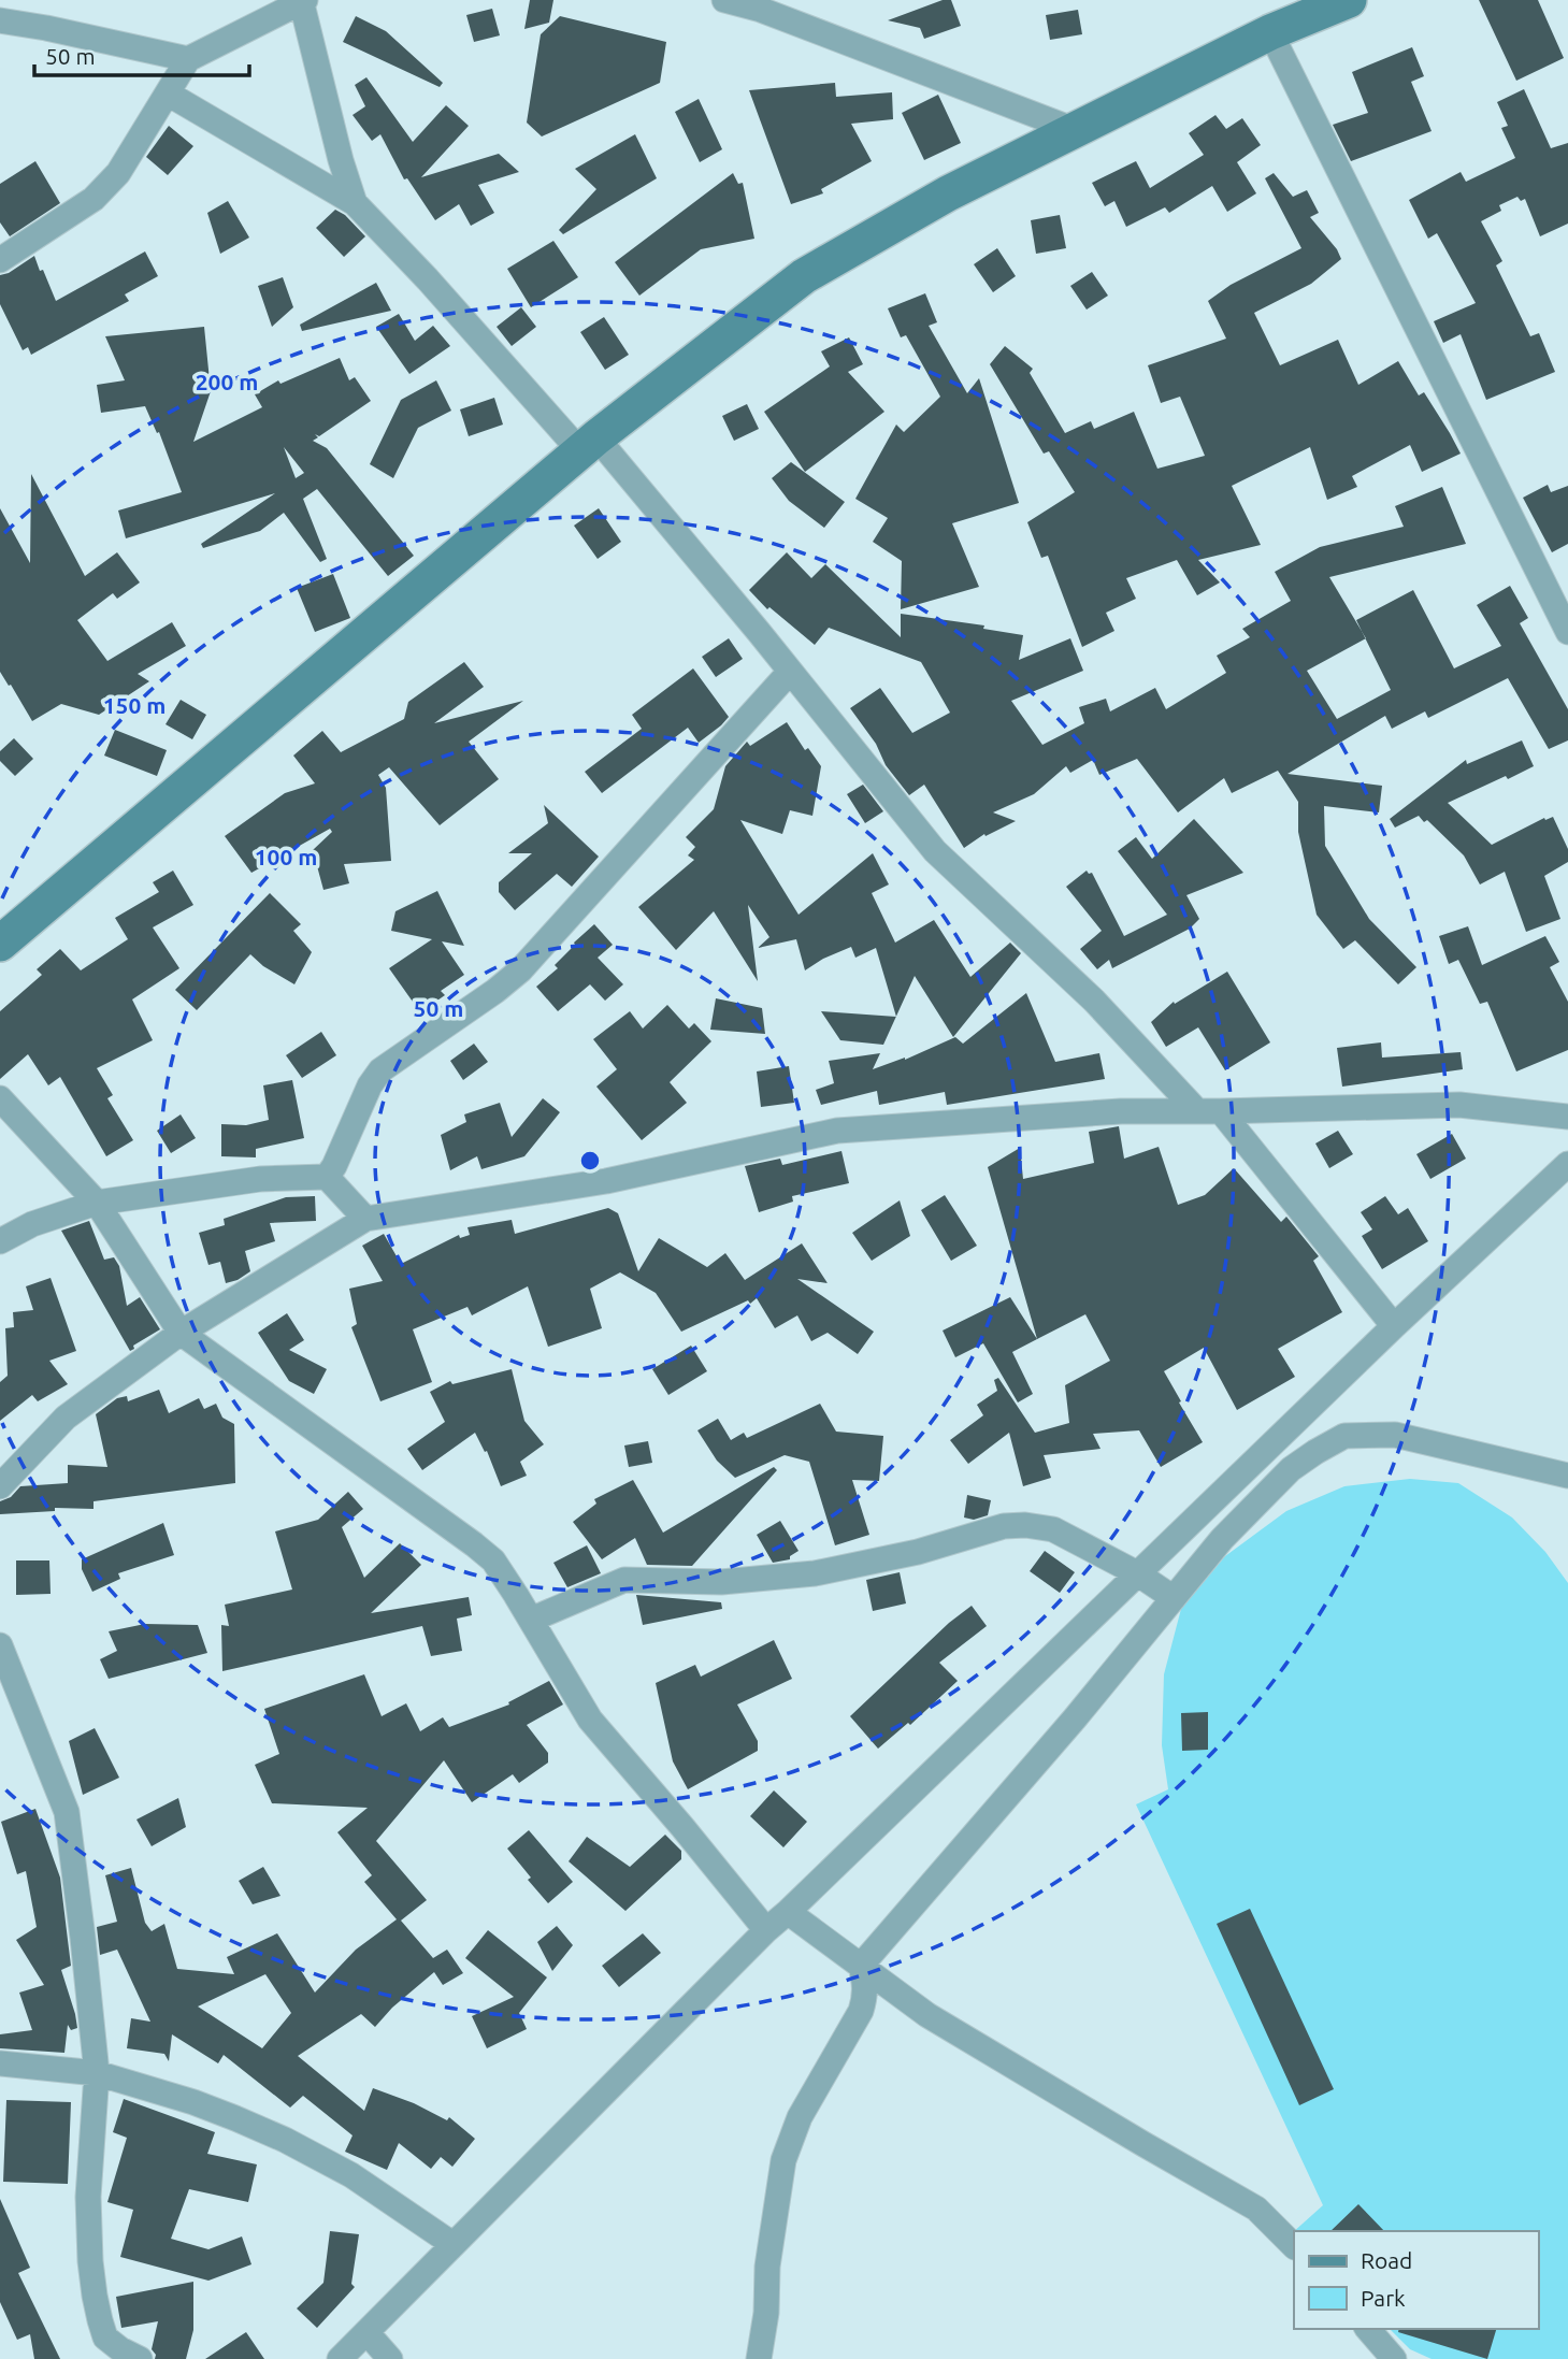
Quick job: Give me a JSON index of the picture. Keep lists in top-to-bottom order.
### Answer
{
  "legend": ["Road", "Park"],
  "scale_bar": "50 m",
  "rings": [
    "200 m",
    "150 m",
    "100 m",
    "50 m"
  ]
}
